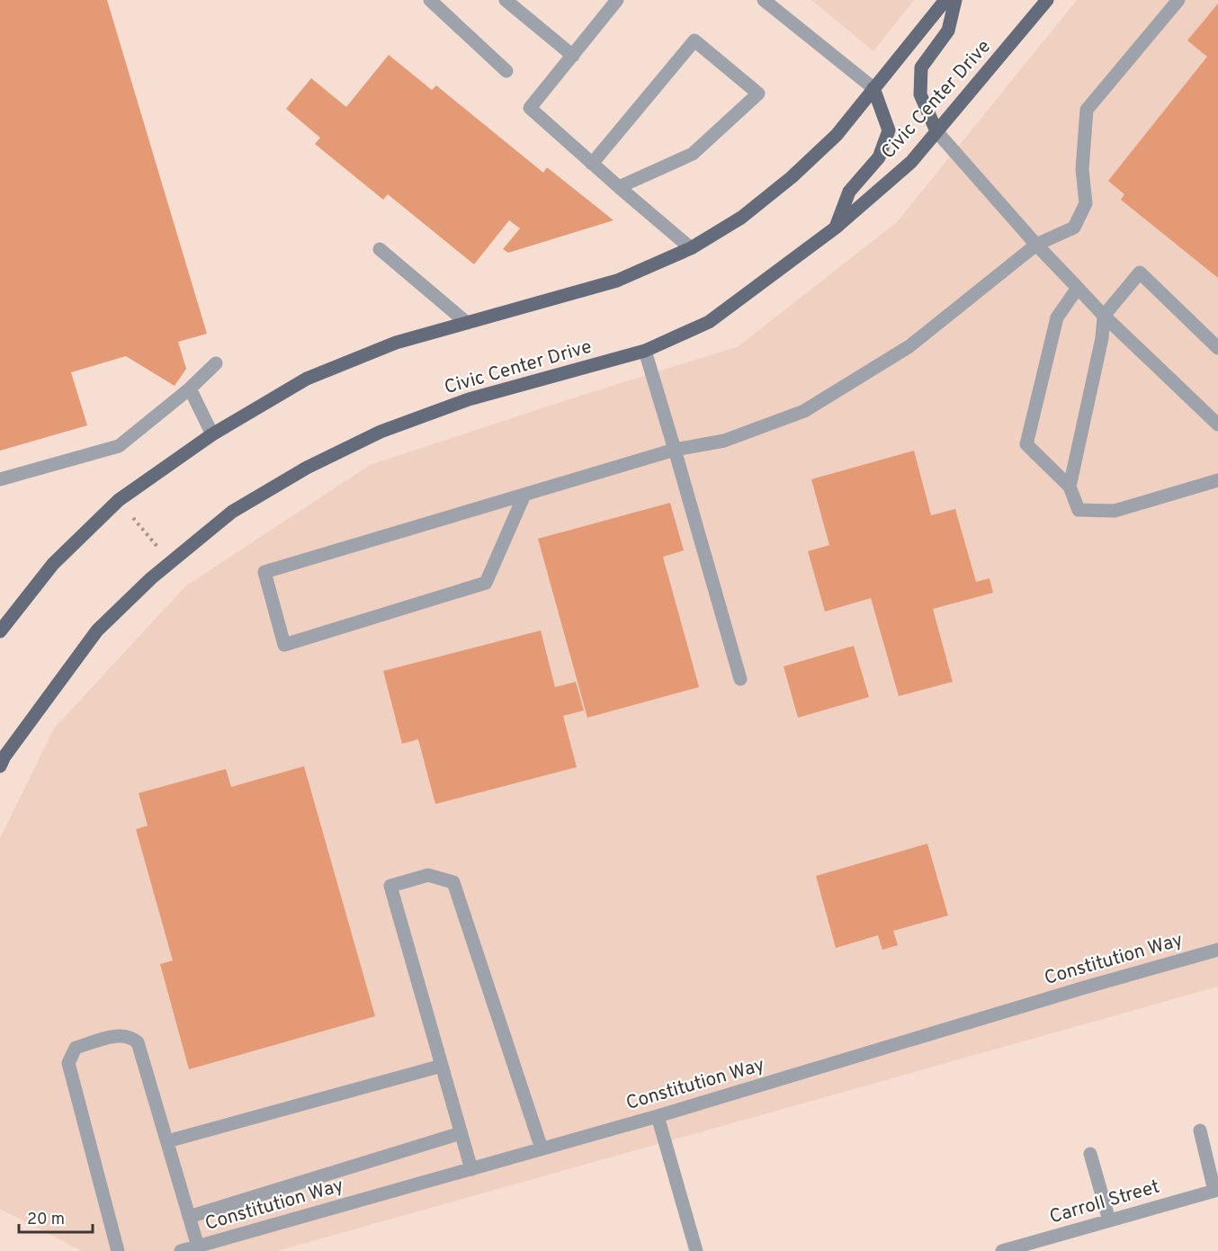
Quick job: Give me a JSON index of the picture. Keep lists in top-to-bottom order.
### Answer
{
  "streets": {
    "main road": ["Civic Center Drive"],
    "street": ["Constitution Way", "Carroll Street"]
  },
  "scale_bar": "20 m"
}
